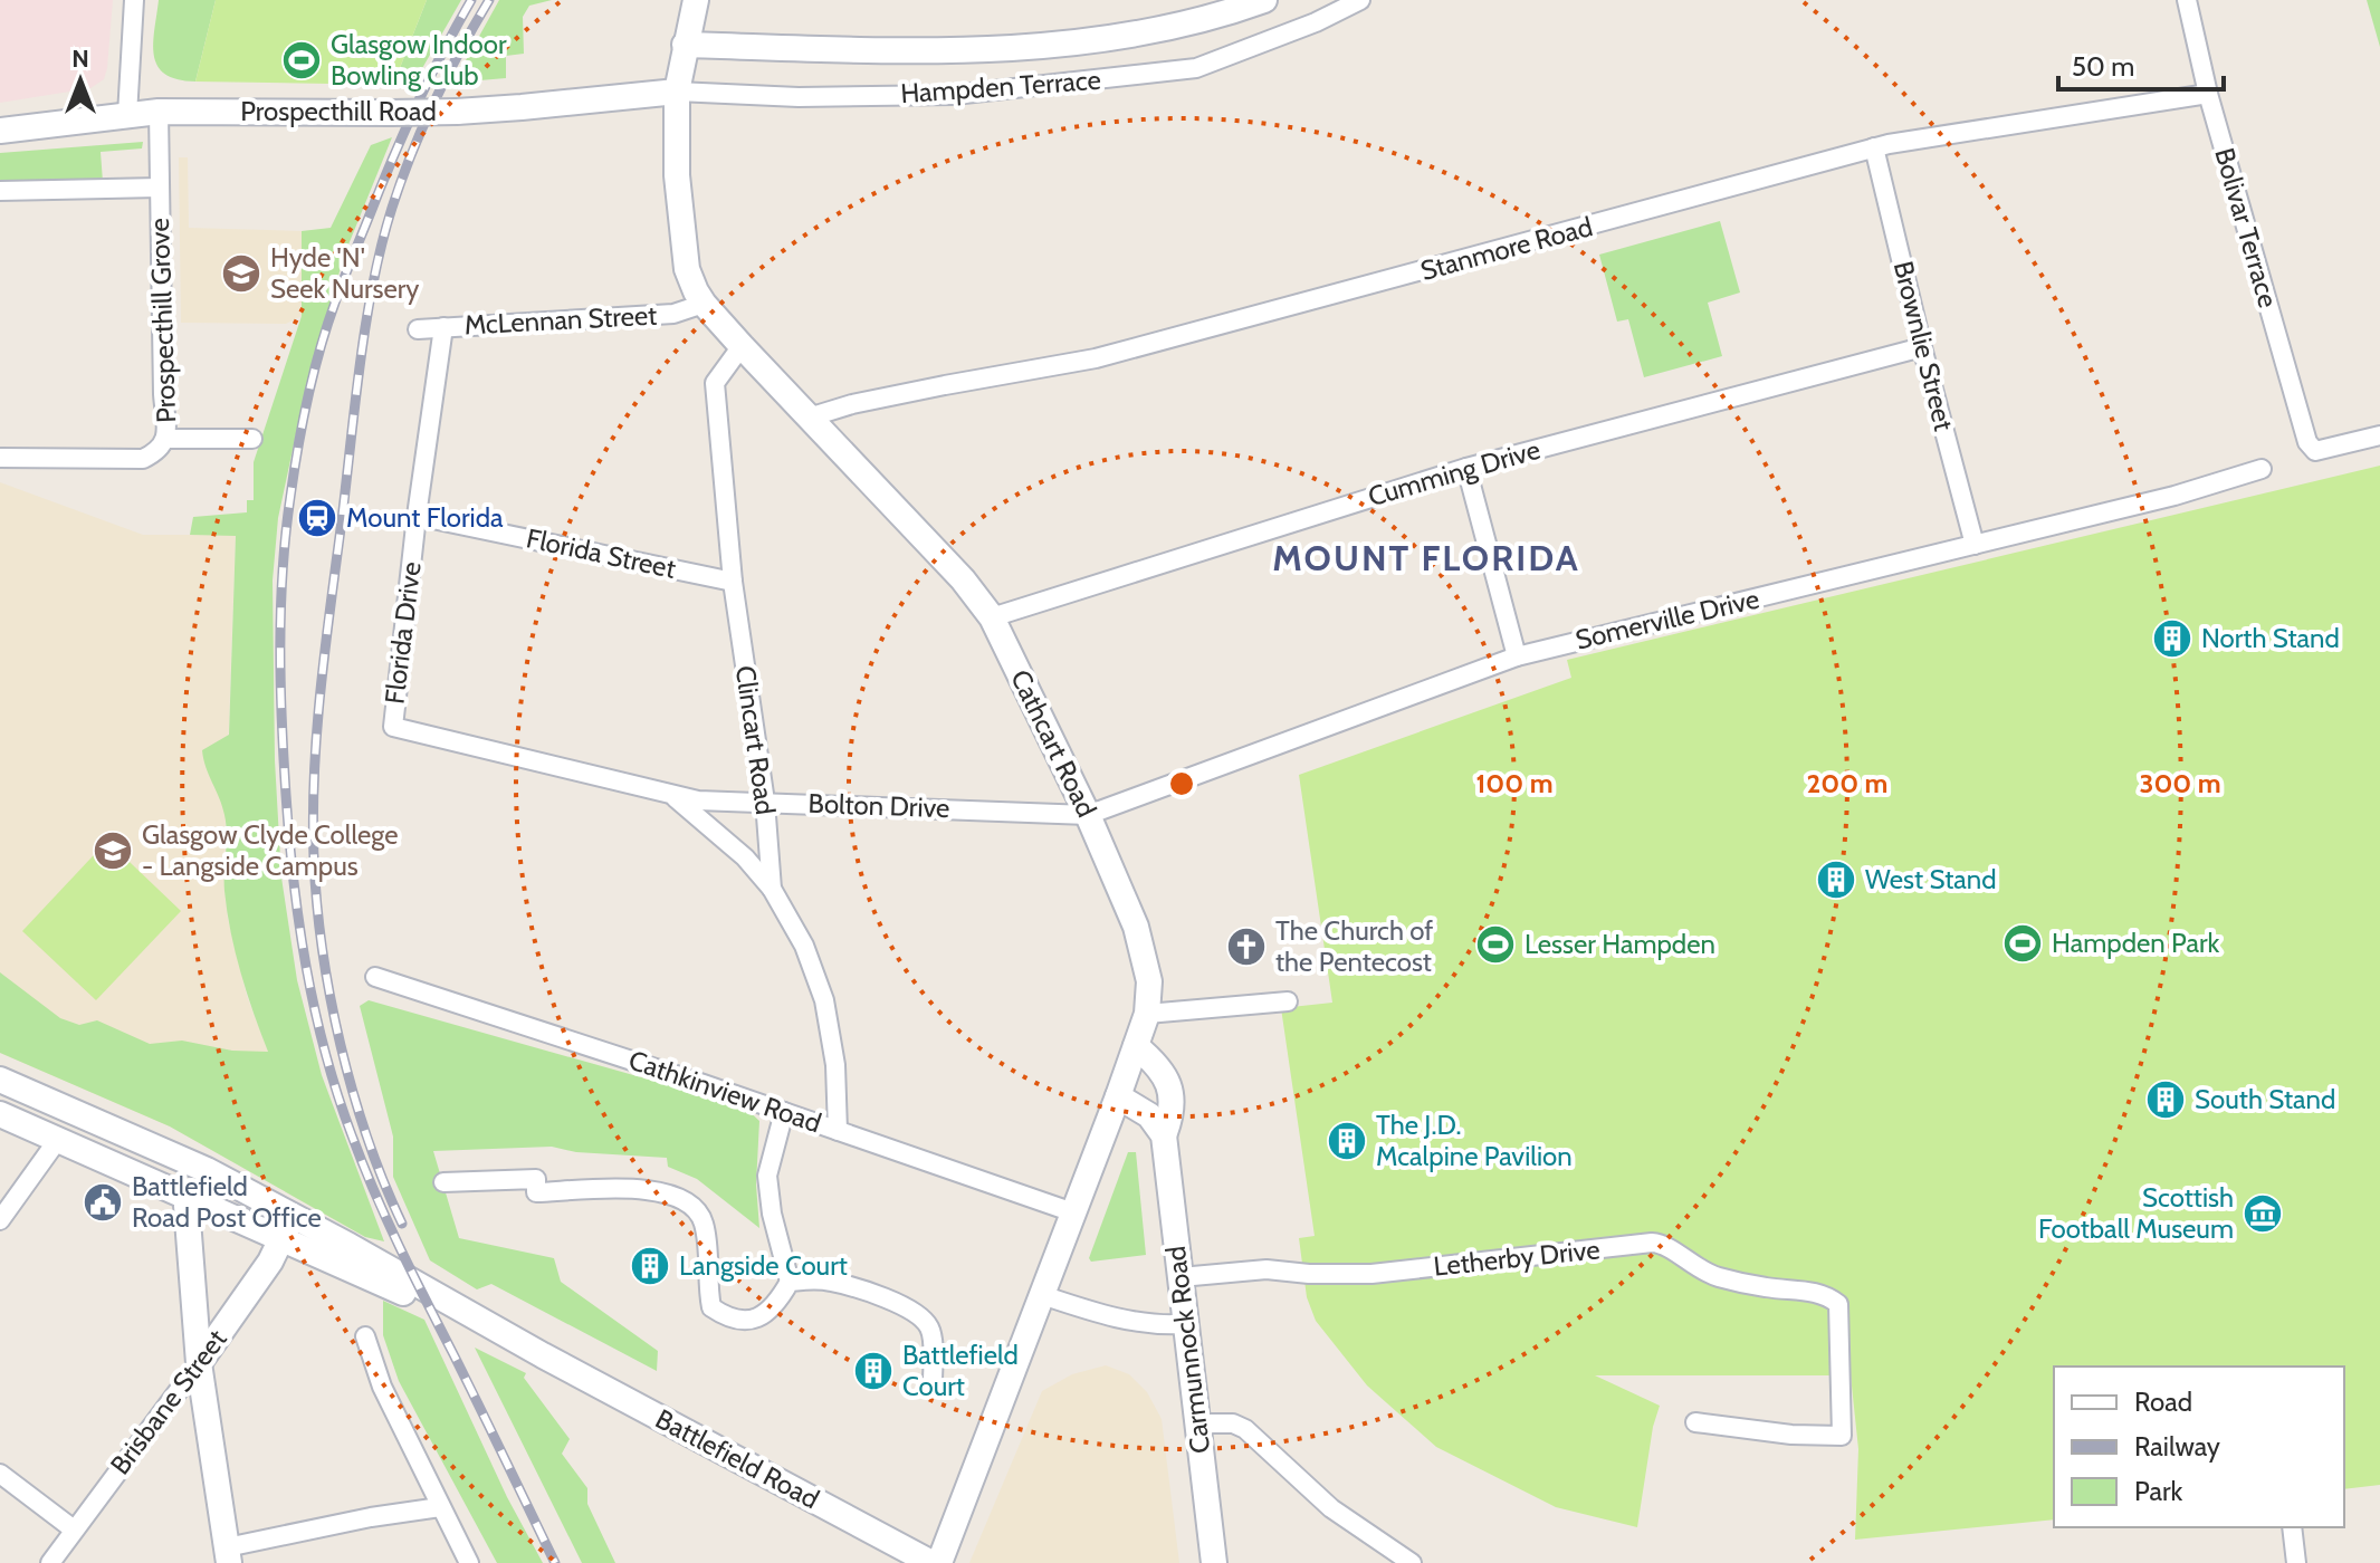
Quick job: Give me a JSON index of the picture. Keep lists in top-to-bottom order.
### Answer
{
  "streets": {
    "street": [
      "Hampden Terrace",
      "Prospecthill Road",
      "Bolivar Terrace",
      "Stanmore Road",
      "Prospecthill Grove",
      "McLennan Street",
      "Brownlie Street",
      "Cumming Drive",
      "Florida Street",
      "Somerville Drive",
      "Florida Drive",
      "Clincart Road",
      "Cathcart Road",
      "Bolton Drive",
      "Cathkinview Road",
      "Letherby Drive",
      "Carmunnock Road",
      "Brisbane Street",
      "Battlefield Road"
    ]
  },
  "crossings": [
    ["Hampden Terrace", "Prospecthill Road"],
    ["Hampden Terrace", "Cathcart Road"],
    ["Prospecthill Road", "Prospecthill Grove"],
    ["Prospecthill Road", "Cathcart Road"],
    ["Bolivar Terrace", "Stanmore Road"],
    ["Stanmore Road", "Brownlie Street"],
    ["Stanmore Road", "Cathcart Road"],
    ["McLennan Street", "Florida Drive"],
    ["McLennan Street", "Cathcart Road"],
    ["Brownlie Street", "Cumming Drive"],
    ["Brownlie Street", "Somerville Drive"],
    ["Cumming Drive", "Cathcart Road"],
    ["Florida Street", "Florida Drive"],
    ["Florida Street", "Clincart Road"],
    ["Somerville Drive", "Cathcart Road"],
    ["Somerville Drive", "Bolton Drive"],
    ["Florida Drive", "Bolton Drive"],
    ["Clincart Road", "Cathcart Road"],
    ["Clincart Road", "Bolton Drive"],
    ["Clincart Road", "Cathkinview Road"],
    ["Cathcart Road", "Bolton Drive"],
    ["Cathcart Road", "Cathkinview Road"],
    ["Cathcart Road", "Carmunnock Road"],
    ["Letherby Drive", "Carmunnock Road"],
    ["Brisbane Street", "Battlefield Road"]
  ],
  "districts": ["MOUNT FLORIDA"],
  "places": {
    "sports": ["Glasgow Indoor Bowling Club", "Hampden Park", "Lesser Hampden"],
    "school or university": ["Hyde 'N' Seek Nursery", "Glasgow Clyde College - Langside Campus"],
    "station": ["Mount Florida"],
    "building": [
      "North Stand",
      "West Stand",
      "South Stand",
      "The J.D. Mcalpine Pavilion",
      "Langside Court",
      "Battlefield Court"
    ],
    "church": ["The Church of the Pentecost"],
    "public building": ["Battlefield Road Post Office"],
    "museum": ["Scottish Football Museum"]
  },
  "legend": ["Road", "Railway", "Park"],
  "scale_bar": "50 m",
  "north": "top",
  "rings": ["100 m", "200 m", "300 m"]
}
